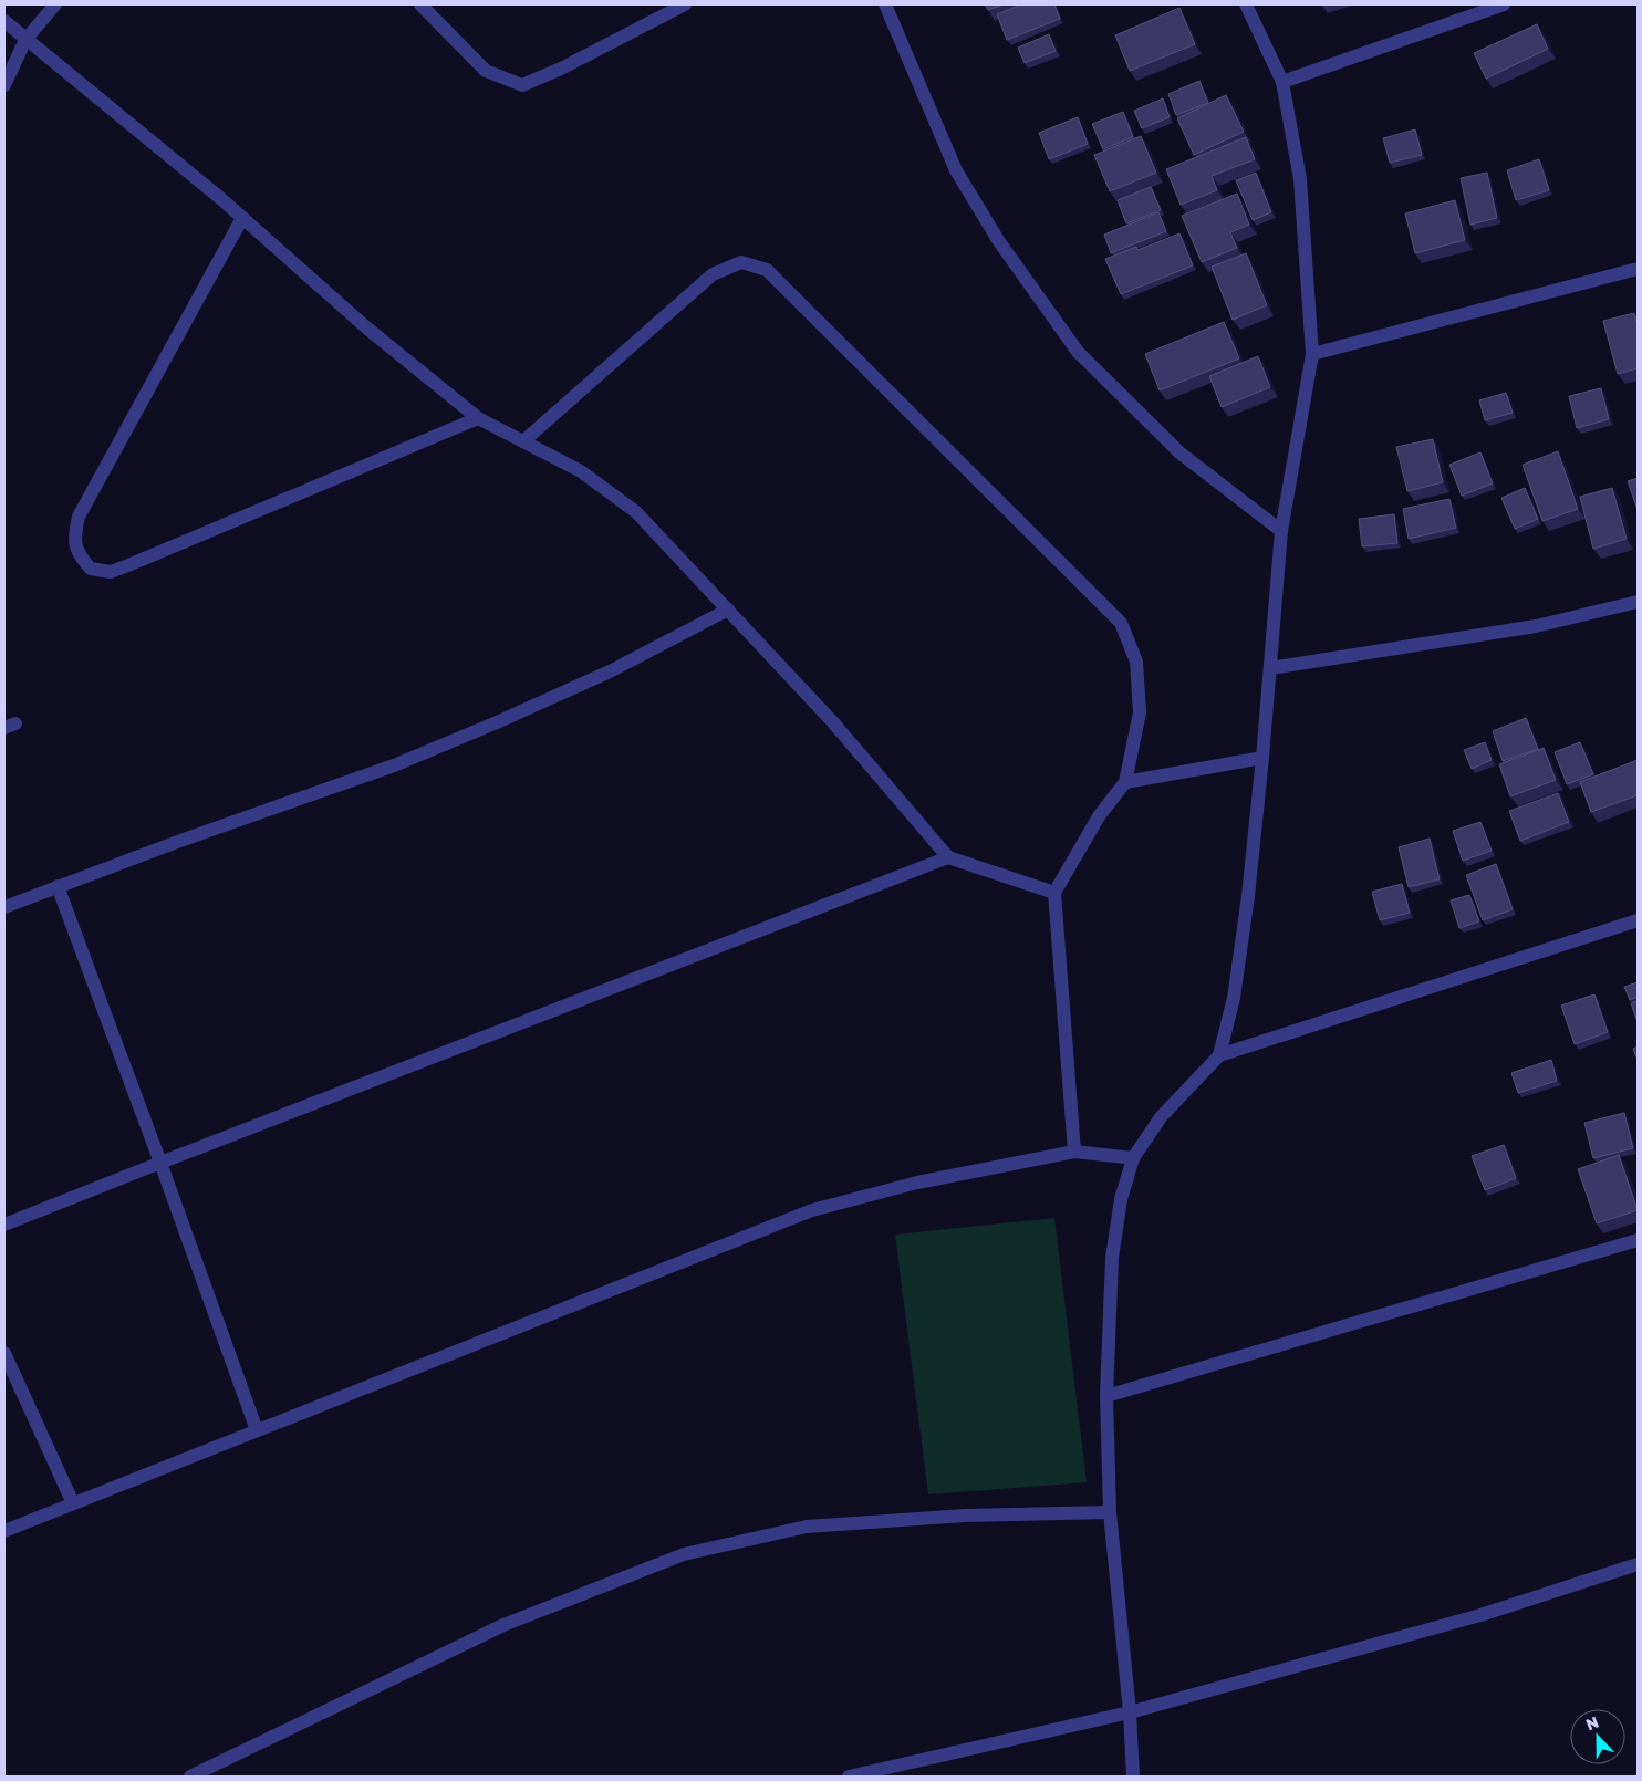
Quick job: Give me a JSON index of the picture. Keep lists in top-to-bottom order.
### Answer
{
  "north": "top"
}
